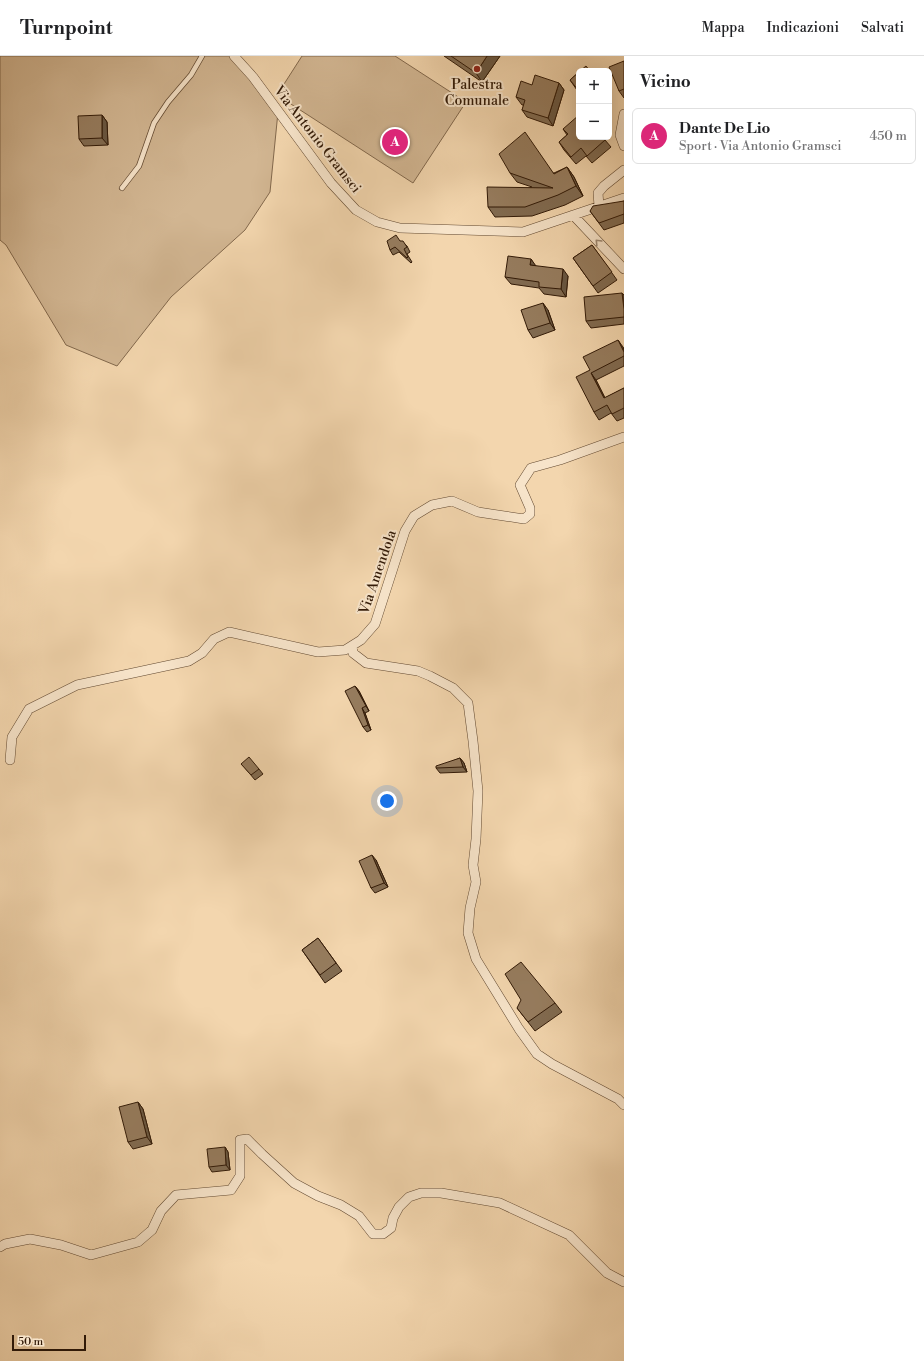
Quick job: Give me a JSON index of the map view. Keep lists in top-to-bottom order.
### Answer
{
  "streets": {
    "street": ["Via Antonio Gramsci", "Via Amendola"]
  },
  "places": ["Palestra Comunale"],
  "scale_bar": "50 m",
  "page": {
    "header": "Turnpoint",
    "nav": ["Mappa", "Indicazioni", "Salvati"],
    "heading": "Vicino",
    "map_buttons": ["+", "−"],
    "list": [
      {
        "mark": "A",
        "name": "Dante De Lio",
        "note": "Sport · Via Antonio Gramsci",
        "value": "450 m"
      }
    ],
    "pins": "A",
    "scale": "50 m"
  }
}
